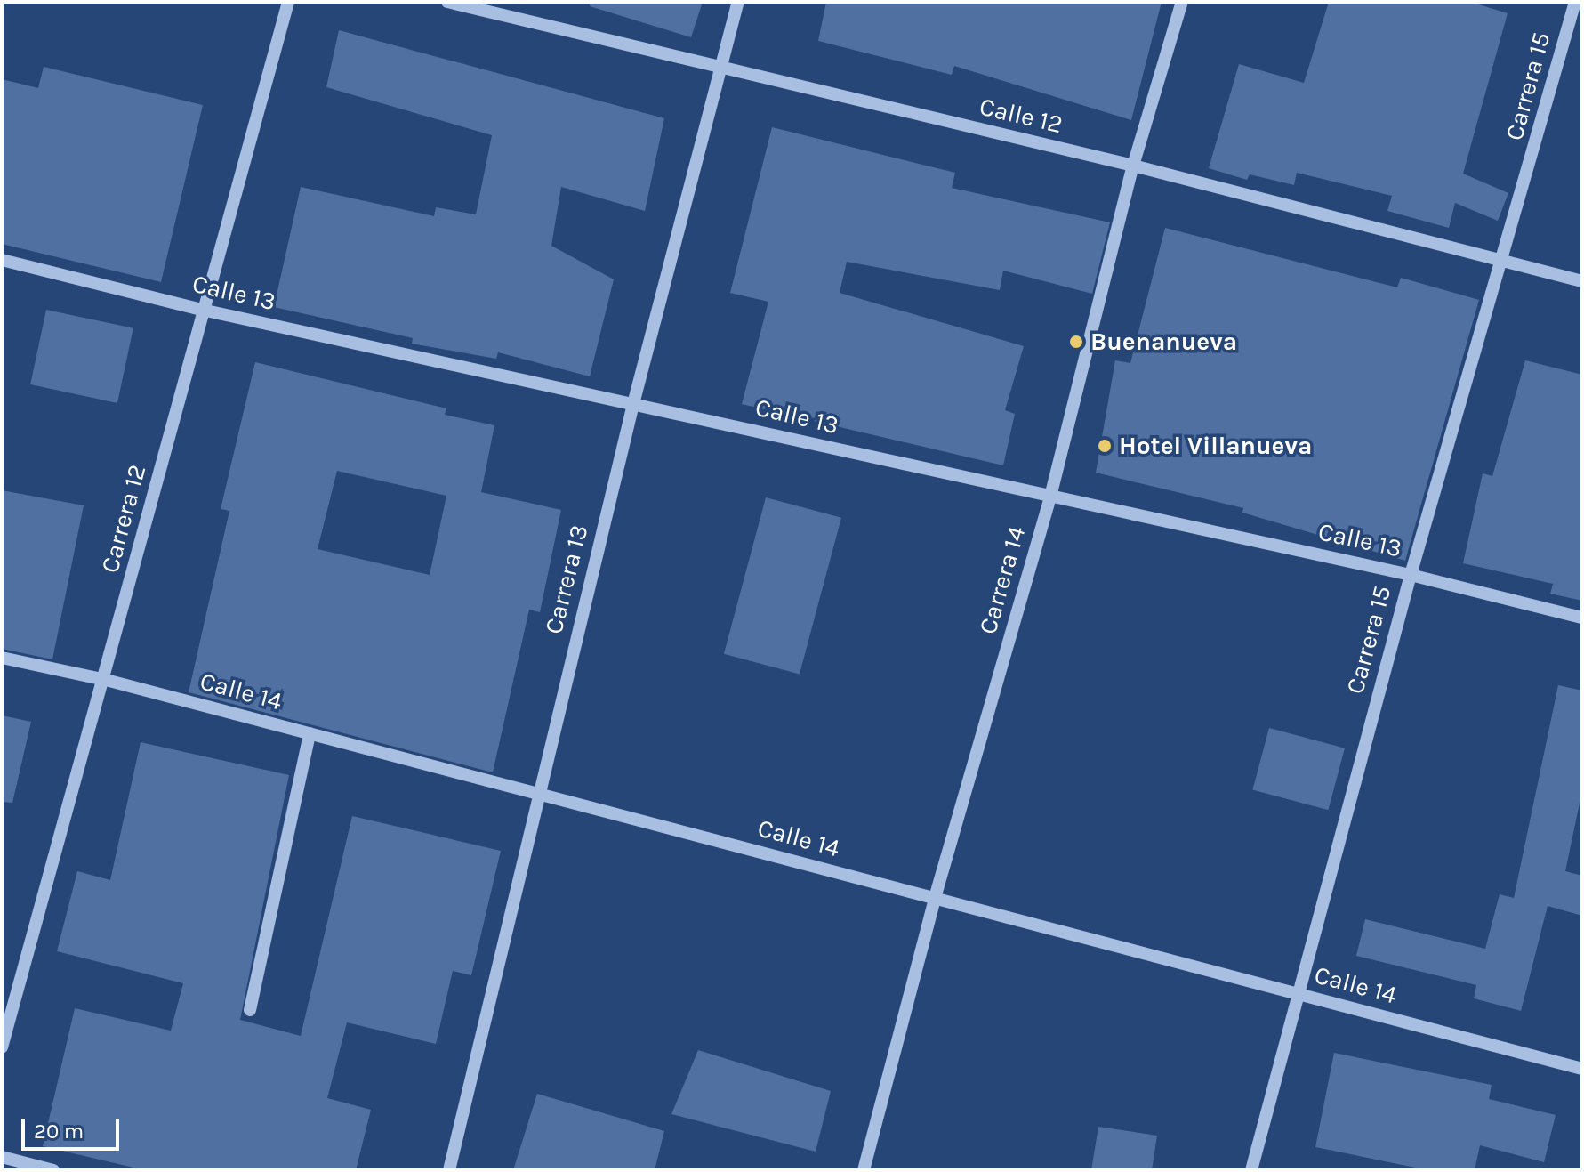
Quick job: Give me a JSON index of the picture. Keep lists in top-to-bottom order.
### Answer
{
  "streets": {
    "street": [
      "Carrera 15",
      "Calle 12",
      "Calle 13",
      "Carrera 12",
      "Carrera 13",
      "Carrera 14",
      "Calle 14"
    ]
  },
  "crossings": [
    ["Carrera 15", "Calle 12"],
    ["Carrera 15", "Calle 13"],
    ["Carrera 15", "Calle 14"],
    ["Calle 12", "Carrera 13"],
    ["Calle 12", "Carrera 14"],
    ["Calle 13", "Carrera 12"],
    ["Calle 13", "Carrera 13"],
    ["Calle 13", "Carrera 14"],
    ["Carrera 12", "Calle 14"],
    ["Carrera 13", "Calle 14"],
    ["Carrera 14", "Calle 14"]
  ],
  "places": ["Buenanueva", "Hotel Villanueva"],
  "scale_bar": "20 m"
}
